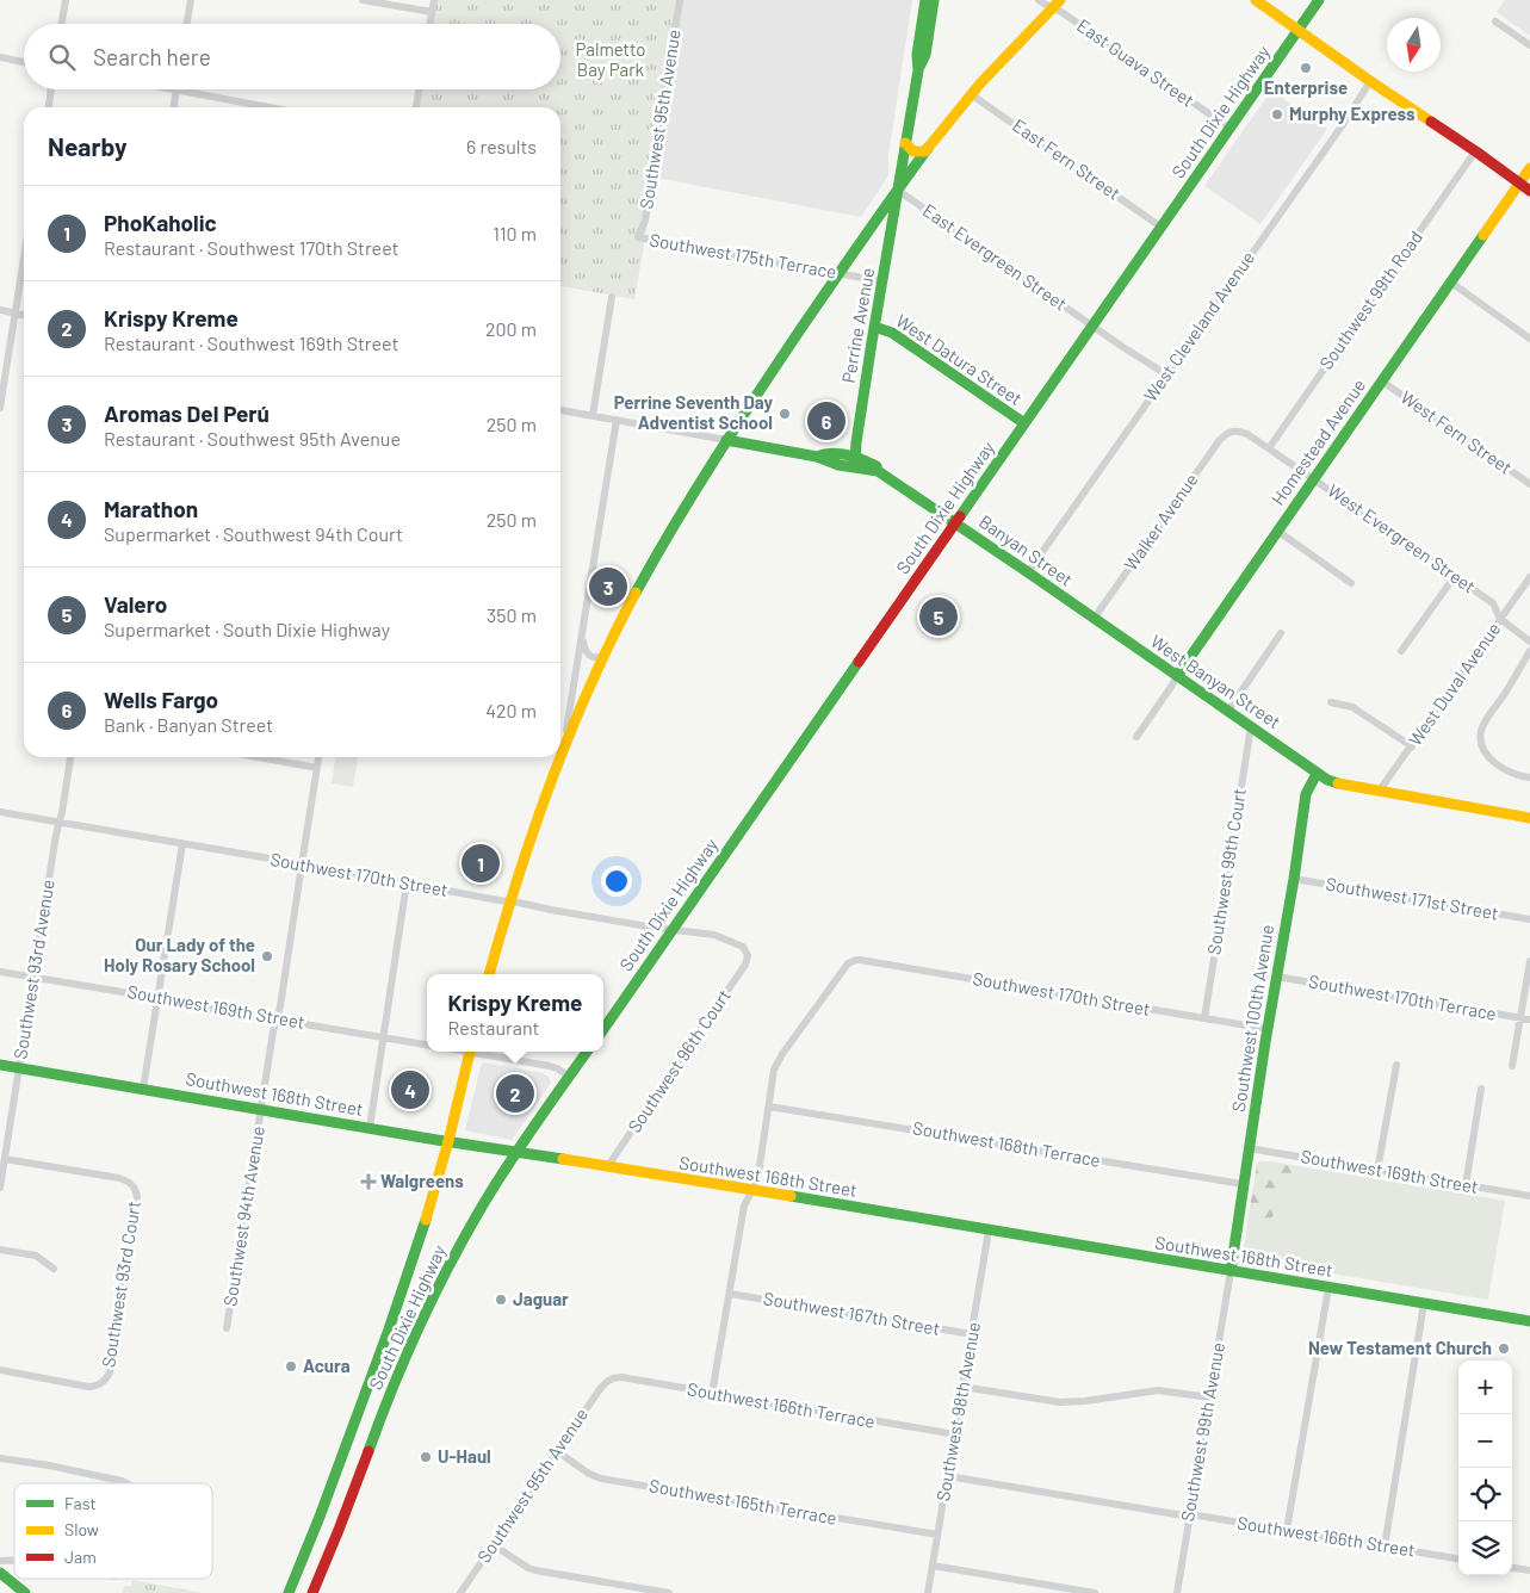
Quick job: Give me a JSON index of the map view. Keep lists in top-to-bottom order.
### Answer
{
  "streets": {
    "main road": [
      "South Dixie Highway",
      "Perrine Avenue",
      "West Datura Street",
      "Homestead Avenue",
      "Banyan Street",
      "West Banyan Street",
      "Southwest 100th Avenue",
      "Southwest 168th Street"
    ],
    "street": [
      "East Guava Street",
      "Southwest 95th Avenue",
      "East Fern Street",
      "Southwest 175th Terrace",
      "East Evergreen Street",
      "Southwest 99th Road",
      "West Cleveland Avenue",
      "West Fern Street",
      "Walker Avenue",
      "West Evergreen Street",
      "West Duval Avenue",
      "Southwest 99th Court",
      "Southwest 170th Street",
      "Southwest 171st Street",
      "Southwest 93rd Avenue",
      "Southwest 170th Terrace",
      "Southwest 169th Street",
      "Southwest 96th Court",
      "Southwest 168th Terrace",
      "Southwest 94th Avenue",
      "Southwest 93rd Court",
      "Southwest 167th Street",
      "Southwest 166th Terrace",
      "Southwest 98th Avenue",
      "Southwest 99th Avenue",
      "Southwest 165th Terrace",
      "Southwest 166th Street"
    ]
  },
  "crossings": [
    ["East Guava Street", "South Dixie Highway"],
    ["South Dixie Highway", "East Fern Street"],
    ["South Dixie Highway", "East Evergreen Street"],
    ["South Dixie Highway", "West Datura Street"],
    ["South Dixie Highway", "Banyan Street"],
    ["South Dixie Highway", "Southwest 170th Street"],
    ["South Dixie Highway", "Southwest 168th Street"],
    ["Southwest 95th Avenue", "Southwest 175th Terrace"],
    ["Southwest 95th Avenue", "Southwest 166th Terrace"],
    ["Southwest 95th Avenue", "Southwest 165th Terrace"],
    ["Southwest 175th Terrace", "Perrine Avenue"],
    ["East Evergreen Street", "Perrine Avenue"],
    ["Southwest 99th Road", "West Evergreen Street"],
    ["Perrine Avenue", "West Datura Street"],
    ["Perrine Avenue", "Banyan Street"],
    ["West Cleveland Avenue", "Banyan Street"],
    ["West Fern Street", "Homestead Avenue"],
    ["Homestead Avenue", "West Evergreen Street"],
    ["Homestead Avenue", "West Banyan Street"],
    ["Walker Avenue", "West Evergreen Street"],
    ["Walker Avenue", "Banyan Street"],
    ["Walker Avenue", "West Banyan Street"],
    ["West Evergreen Street", "West Duval Avenue"],
    ["Banyan Street", "West Banyan Street"],
    ["West Banyan Street", "West Duval Avenue"],
    ["West Banyan Street", "Southwest 99th Court"],
    ["West Banyan Street", "Southwest 100th Avenue"],
    ["Southwest 99th Court", "Southwest 170th Street"],
    ["Southwest 170th Street", "Southwest 93rd Avenue"],
    ["Southwest 170th Street", "Southwest 100th Avenue"],
    ["Southwest 170th Street", "Southwest 96th Court"],
    ["Southwest 170th Street", "Southwest 168th Terrace"],
    ["Southwest 170th Street", "Southwest 94th Avenue"],
    ["Southwest 171st Street", "Southwest 100th Avenue"],
    ["Southwest 93rd Avenue", "Southwest 169th Street"],
    ["Southwest 93rd Avenue", "Southwest 168th Street"],
    ["Southwest 93rd Avenue", "Southwest 93rd Court"],
    ["Southwest 170th Terrace", "Southwest 100th Avenue"],
    ["Southwest 169th Street", "Southwest 100th Avenue"],
    ["Southwest 169th Street", "Southwest 94th Avenue"],
    ["Southwest 100th Avenue", "Southwest 168th Street"],
    ["Southwest 100th Avenue", "Southwest 168th Terrace"],
    ["Southwest 100th Avenue", "Southwest 99th Avenue"],
    ["Southwest 96th Court", "Southwest 168th Street"],
    ["Southwest 168th Street", "Southwest 94th Avenue"],
    ["Southwest 168th Street", "Southwest 98th Avenue"],
    ["Southwest 168th Street", "Southwest 99th Avenue"],
    ["Southwest 167th Street", "Southwest 98th Avenue"],
    ["Southwest 166th Terrace", "Southwest 98th Avenue"],
    ["Southwest 98th Avenue", "Southwest 165th Terrace"],
    ["Southwest 98th Avenue", "Southwest 166th Street"],
    ["Southwest 99th Avenue", "Southwest 166th Street"]
  ],
  "parks": ["Palmetto Bay Park"],
  "places": {
    "other": [
      "Enterprise",
      "Murphy Express",
      "Perrine Seventh Day Adventist School",
      "Our Lady of the Holy Rosary School",
      "Jaguar",
      "New Testament Church",
      "Acura",
      "U-Haul"
    ],
    "health": ["Walgreens"]
  },
  "legend": ["Fast", "Slow", "Jam"],
  "north": "bottom",
  "page": {
    "search": "Search here",
    "heading": ["Nearby", "6 results"],
    "list": [
      {
        "mark": "1",
        "name": "PhoKaholic",
        "note": "Restaurant · Southwest 170th Street",
        "value": "110 m"
      },
      {
        "mark": "2",
        "name": "Krispy Kreme",
        "note": "Restaurant · Southwest 169th Street",
        "value": "200 m"
      },
      {
        "mark": "3",
        "name": "Aromas Del Perú",
        "note": "Restaurant · Southwest 95th Avenue",
        "value": "250 m"
      },
      {
        "mark": "4",
        "name": "Marathon",
        "note": "Supermarket · Southwest 94th Court",
        "value": "250 m"
      },
      {
        "mark": "5",
        "name": "Valero",
        "note": "Supermarket · South Dixie Highway",
        "value": "350 m"
      },
      {
        "mark": "6",
        "name": "Wells Fargo",
        "note": "Bank · Banyan Street",
        "value": "420 m"
      }
    ],
    "pins": [
      "6",
      "3",
      "5",
      "1",
      "4",
      "2"
    ],
    "popup": ["Krispy Kreme", "Restaurant"],
    "map_buttons": ["+", "−"]
  }
}
